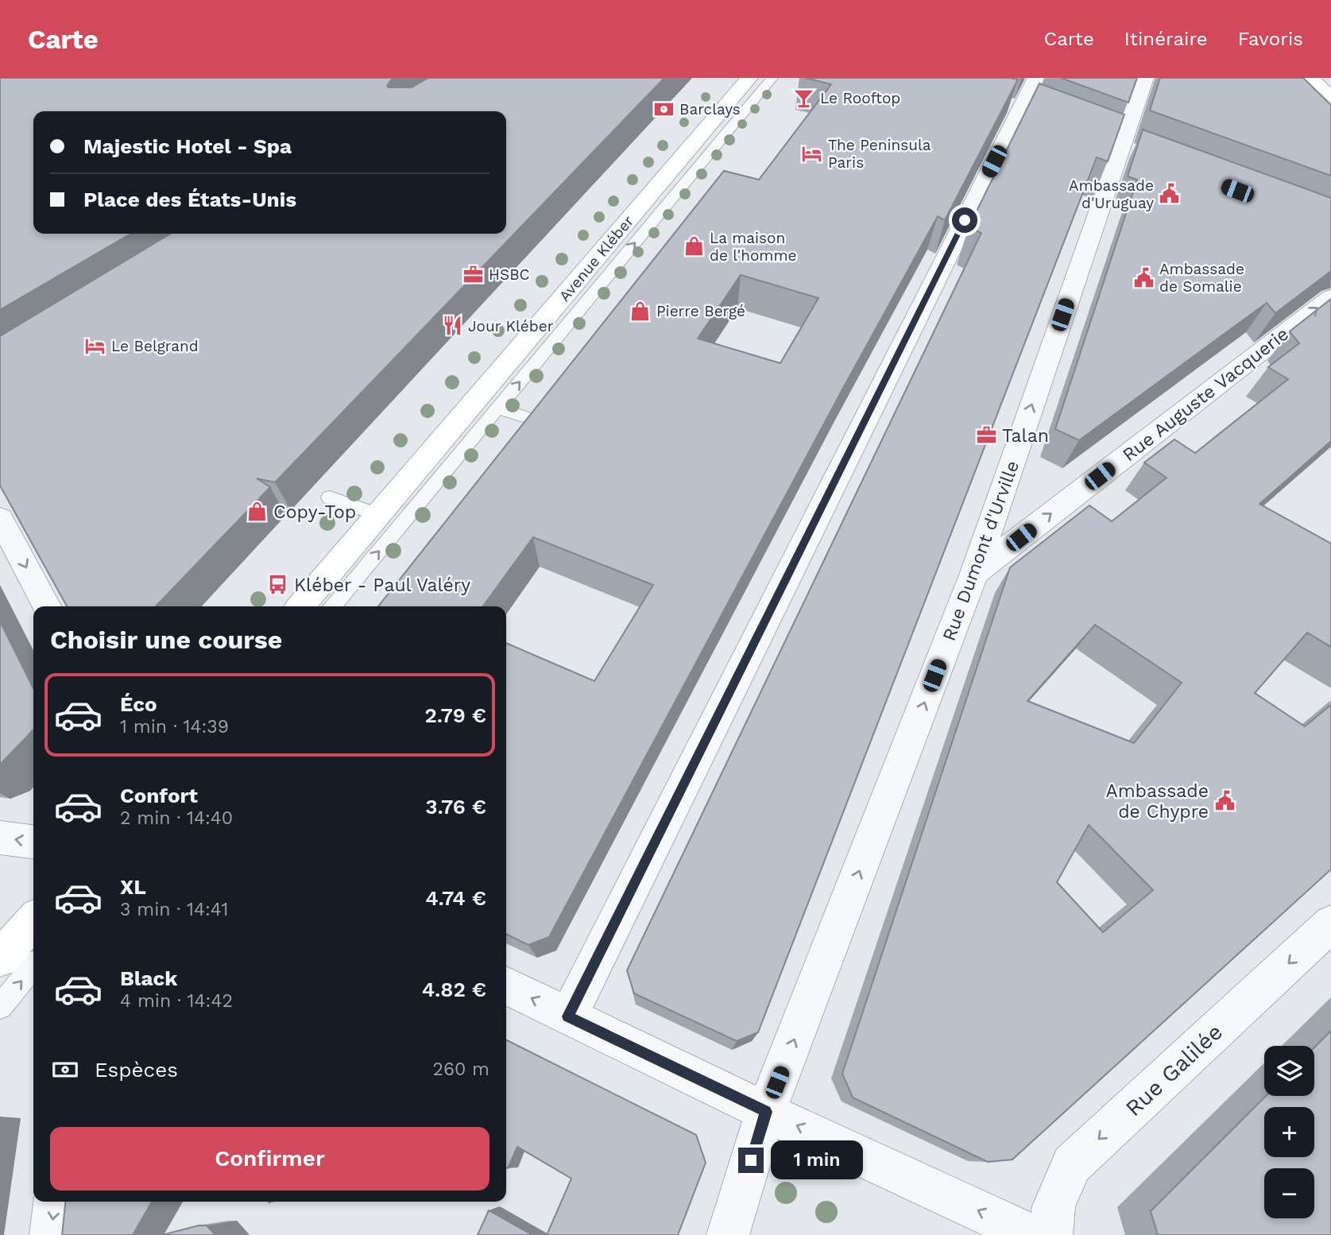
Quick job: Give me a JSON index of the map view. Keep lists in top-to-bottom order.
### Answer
{
  "streets": {
    "main road": ["Avenue Kléber"],
    "street": ["Rue Auguste Vacquerie", "Rue Dumont d'Urville", "Rue Galilée"]
  },
  "crossings": [
    ["Rue Auguste Vacquerie", "Rue Dumont d'Urville"]
  ],
  "one_way": ["Rue Galilée"],
  "places": {
    "bar": ["Le Rooftop"],
    "bank": ["Barclays"],
    "hotel": ["The Peninsula Paris", "Le Belgrand"],
    "public building": ["Ambassade d'Uruguay", "Ambassade de Somalie", "Ambassade de Chypre"],
    "shop": ["La maison de l'homme", "Pierre Bergé", "Copy-Top"],
    "office": ["HSBC", "Talan"],
    "restaurant": ["Jour Kléber"],
    "bus stop": ["Kléber - Paul Valéry"]
  },
  "page": {
    "header": "Carte",
    "nav": ["Carte", "Itinéraire", "Favoris"],
    "banner": ["Majestic Hotel - Spa", "Place des États-Unis"],
    "heading": "Choisir une course",
    "list": [
      {
        "name": "Éco",
        "note": "1 min · 14:39",
        "value": "2.79 €"
      },
      {
        "name": "Confort",
        "note": "2 min · 14:40",
        "value": "3.76 €"
      },
      {
        "name": "XL",
        "note": "3 min · 14:41",
        "value": "4.74 €"
      },
      {
        "name": "Black",
        "note": "4 min · 14:42",
        "value": "4.82 €"
      }
    ],
    "pay": ["Espèces", "260 m"],
    "map_buttons": ["+", "−"],
    "buttons": "Confirmer",
    "bubble": "1 min"
  }
}
